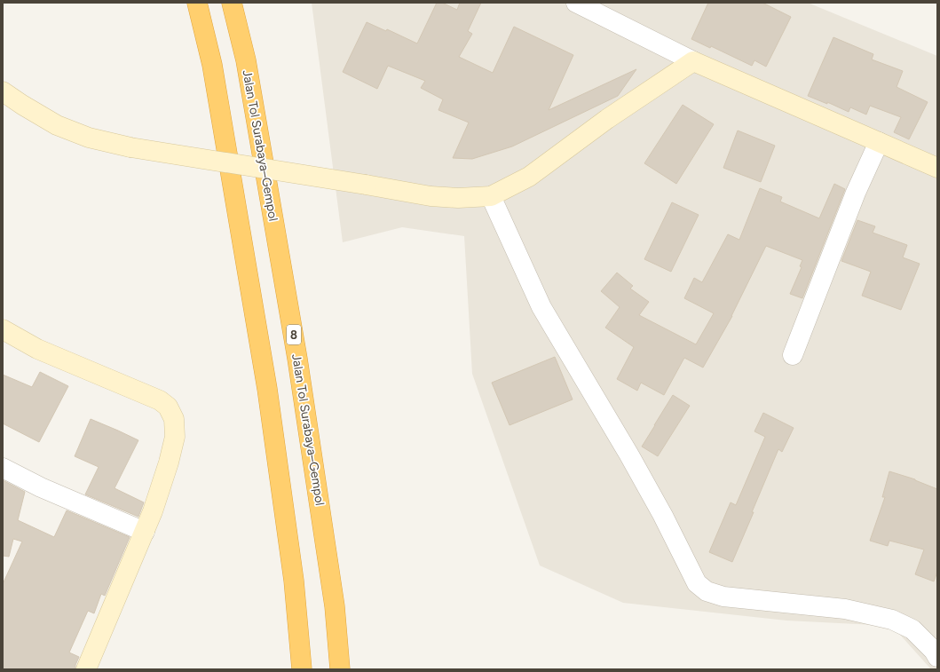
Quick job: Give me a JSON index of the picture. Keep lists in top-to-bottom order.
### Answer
{
  "streets": {
    "highway": ["Jalan Tol Surabaya–Gempol", "8"]
  }
}
